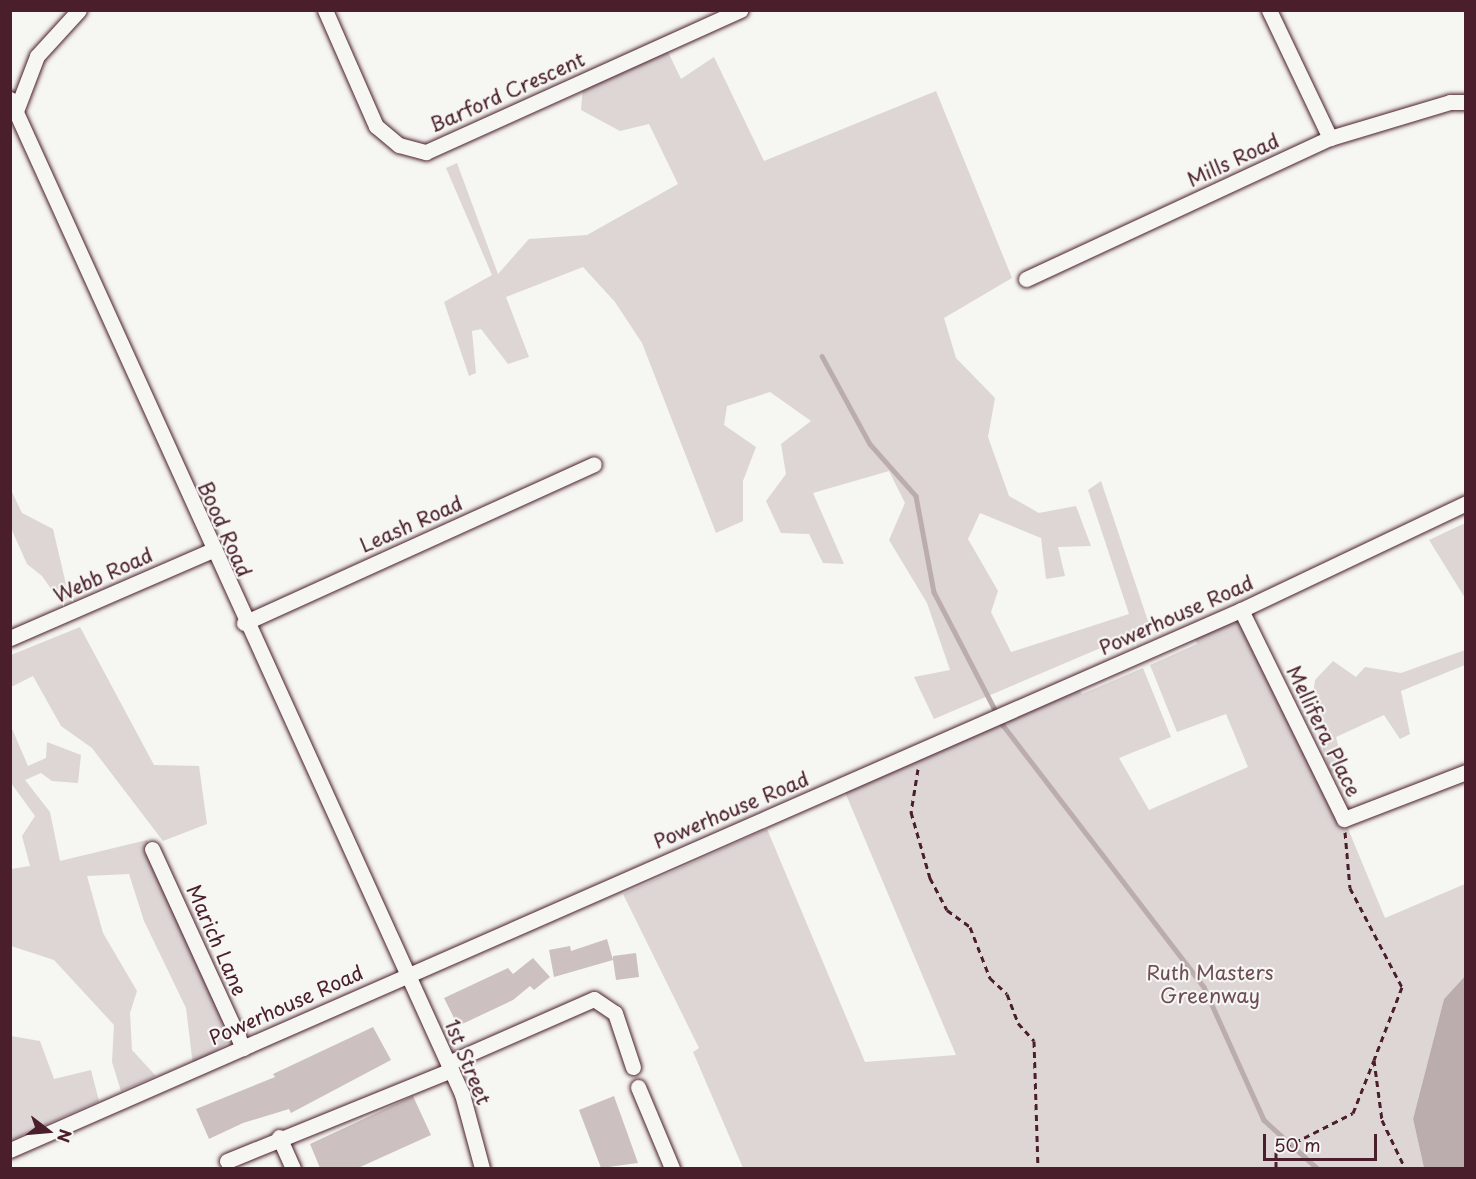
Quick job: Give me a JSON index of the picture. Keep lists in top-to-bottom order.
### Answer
{
  "streets": {
    "street": [
      "Barford Crescent",
      "Mills Road",
      "Leash Road",
      "Bood Road",
      "Webb Road",
      "Powerhouse Road",
      "Mellifera Place",
      "Marich Lane",
      "1st Street"
    ]
  },
  "crossings": [
    ["Leash Road", "Bood Road"],
    ["Bood Road", "Webb Road"],
    ["Bood Road", "Powerhouse Road"],
    ["Bood Road", "1st Street"],
    ["Powerhouse Road", "Mellifera Place"],
    ["Powerhouse Road", "Marich Lane"],
    ["Powerhouse Road", "1st Street"]
  ],
  "parks": ["Ruth Masters Greenway"],
  "scale_bar": "50 m",
  "north": "right"
}
